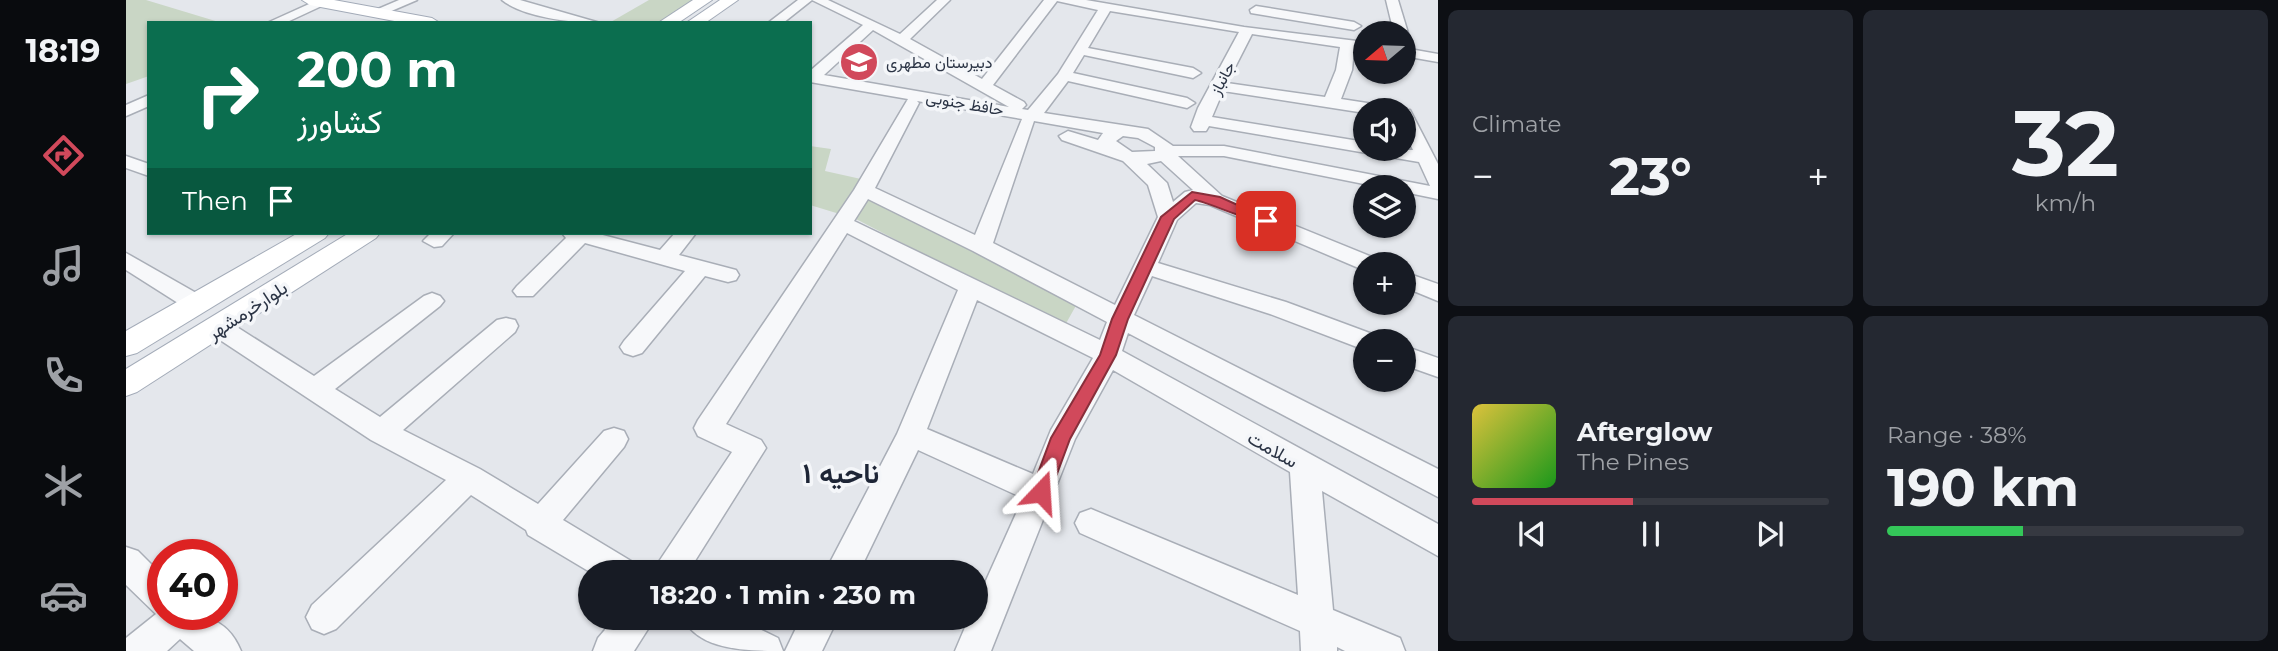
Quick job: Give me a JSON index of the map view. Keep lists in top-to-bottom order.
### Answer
{
  "streets": {
    "main road": ["بلوارخرمشهر"],
    "street": ["جانباز", "حافظ جنوبی", "سلامت"]
  },
  "crossings": [
    ["جانباز", "حافظ جنوبی"]
  ],
  "districts": ["ناحیه ۱"],
  "places": {
    "school or university": ["دبیرستان مطهری"]
  },
  "north": "left",
  "page": {
    "tabs": "18:19",
    "tile": [
      "Climate",
      ["32", "km/h"],
      ["Range · 38%", "190 km"]
    ],
    "map_buttons": ["+", "−"],
    "turn": ["200 m", "کشاورز"],
    "heat": ["−", "23°", "+"],
    "then": "Then",
    "song": ["Afterglow", "The Pines"],
    "limit": "40",
    "trip": "18:20 · 1 min · 230 m"
  }
}
